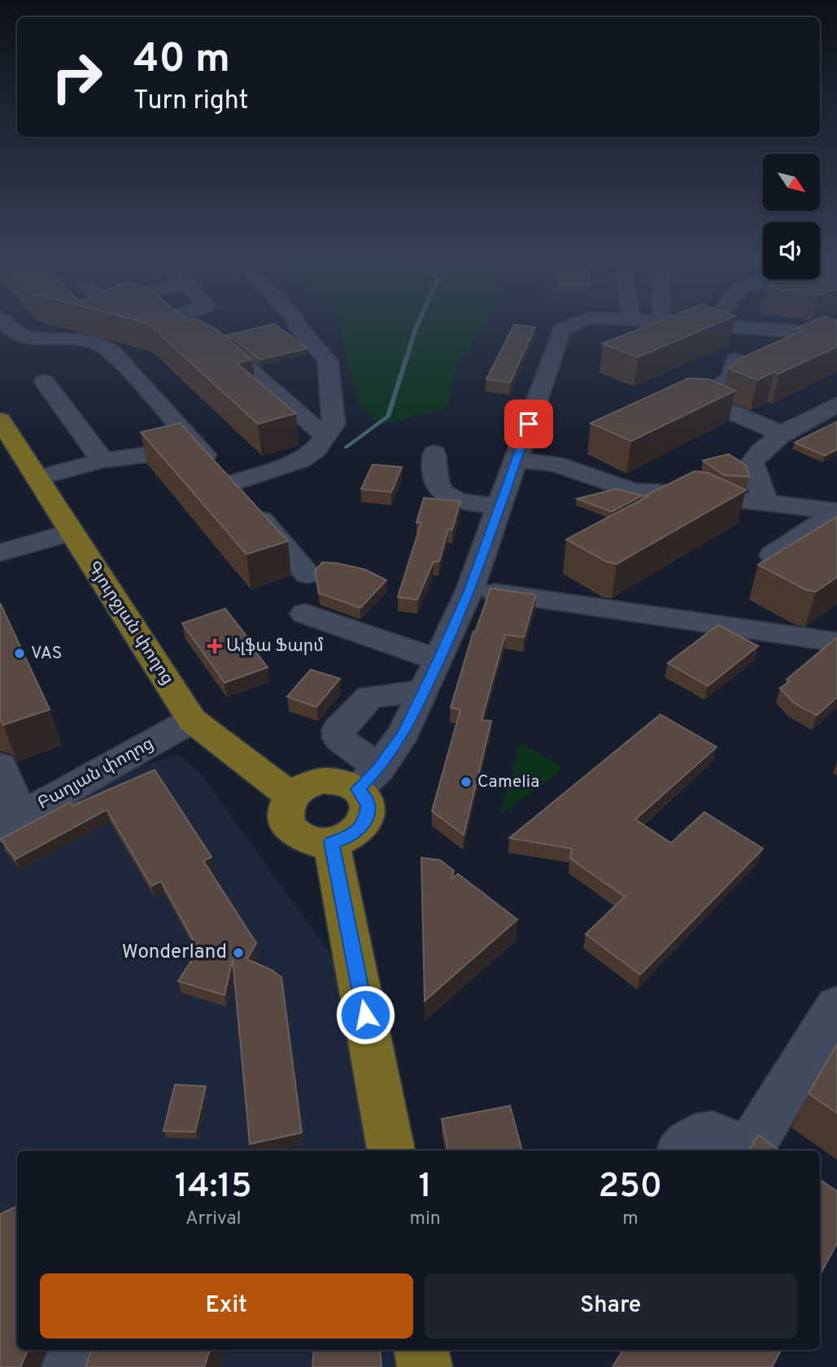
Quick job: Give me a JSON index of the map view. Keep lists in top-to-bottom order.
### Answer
{
  "streets": {
    "main road": ["Գյուրջյան փողոց"],
    "street": ["Բաղյան փողոց"]
  },
  "crossings": [
    ["Գյուրջյան փողոց", "Բաղյան փողոց"]
  ],
  "places": {
    "health": ["Ալֆա Ֆարմ"],
    "other": ["VAS", "Camelia", "Wonderland"]
  },
  "north": "bottom right",
  "page": {
    "turn": ["40 m", "Turn right"],
    "eta": [
      "14:15",
      "Arrival",
      "1",
      "min",
      "250",
      "m"
    ],
    "buttons": ["Exit", "Share"]
  }
}
